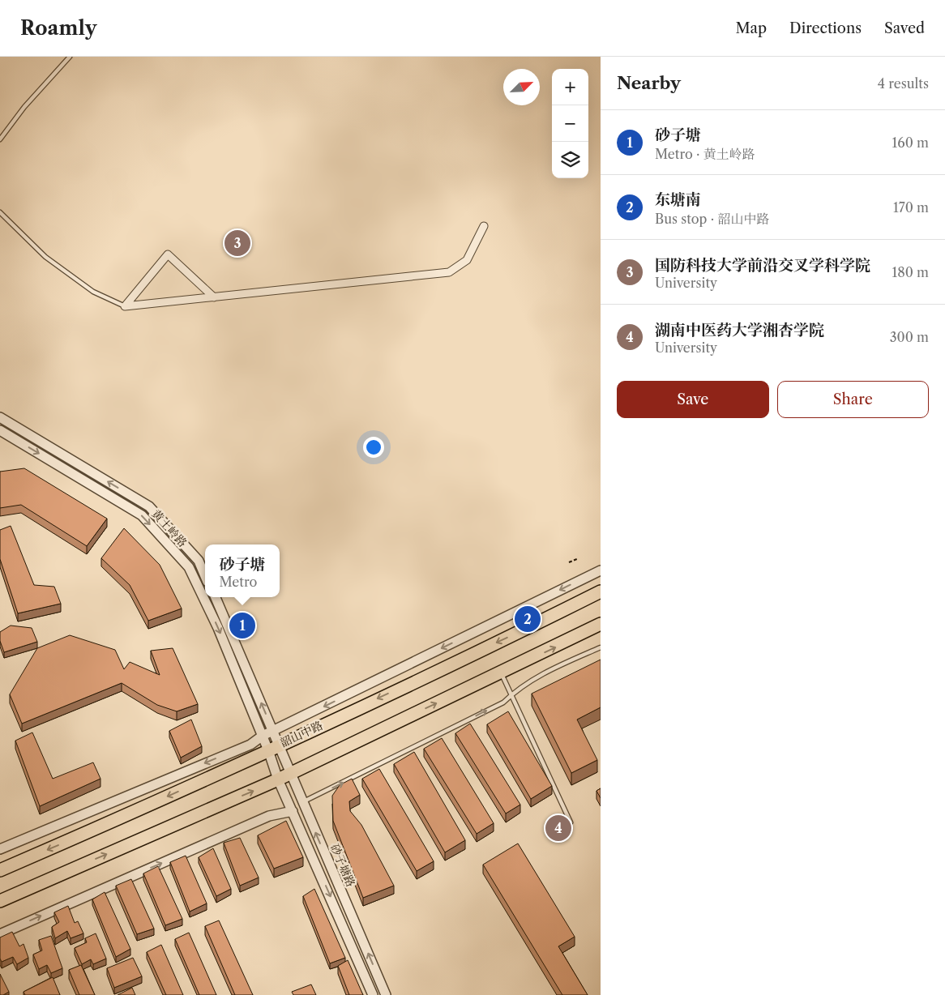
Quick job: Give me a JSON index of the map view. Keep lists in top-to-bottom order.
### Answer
{
  "streets": {
    "main road": ["韶山中路"],
    "street": ["黄土岭路", "砂子塘路"]
  },
  "crossings": [
    ["黄土岭路", "韶山中路"],
    ["黄土岭路", "砂子塘路"],
    ["韶山中路", "砂子塘路"]
  ],
  "north": "top right",
  "page": {
    "header": "Roamly",
    "nav": ["Map", "Directions", "Saved"],
    "heading": ["Nearby", "4 results"],
    "map_buttons": ["+", "−"],
    "list": [
      {
        "mark": "1",
        "name": "砂子塘",
        "note": "Metro · 黄土岭路",
        "value": "160 m"
      },
      {
        "mark": "2",
        "name": "东塘南",
        "note": "Bus stop · 韶山中路",
        "value": "170 m"
      },
      {
        "mark": "3",
        "name": "国防科技大学前沿交叉学科学院",
        "note": "University",
        "value": "180 m"
      },
      {
        "mark": "4",
        "name": "湖南中医药大学湘杏学院",
        "note": "University",
        "value": "300 m"
      }
    ],
    "pins": [
      "3",
      "2",
      "1",
      "4"
    ],
    "buttons": ["Save", "Share"],
    "popup": ["砂子塘", "Metro"]
  }
}
